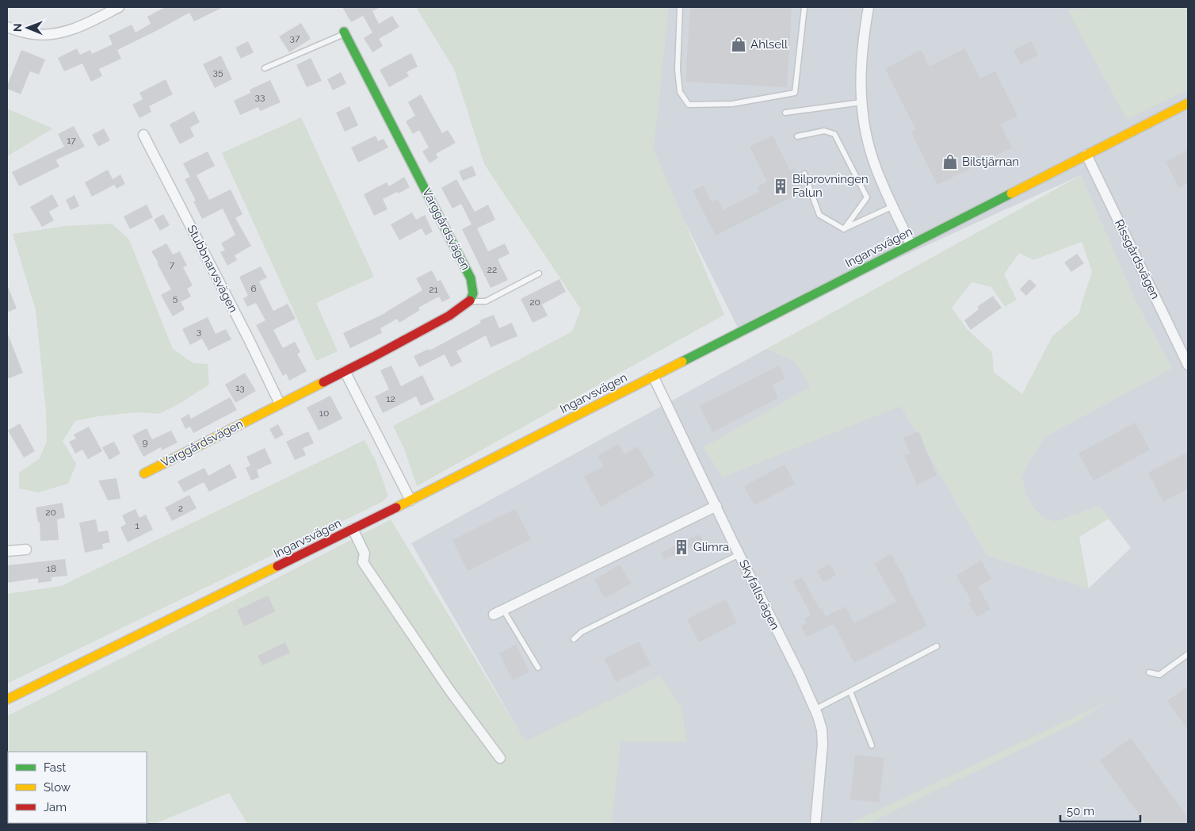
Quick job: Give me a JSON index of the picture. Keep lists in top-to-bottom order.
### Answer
{
  "streets": {
    "street": [
      "Varggårdsvägen",
      "Ingarvsvägen",
      "Rissgårdsvägen",
      "Stubbnarvsvägen",
      "Skyfallsvägen"
    ]
  },
  "crossings": [
    ["Varggårdsvägen", "Stubbnarvsvägen"],
    ["Ingarvsvägen", "Rissgårdsvägen"],
    ["Ingarvsvägen", "Skyfallsvägen"]
  ],
  "places": {
    "shop": ["Ahlsell", "Bilstjärnan"],
    "building": ["Bilprovningen Falun", "Glimra"]
  },
  "house_numbers": [
    "37",
    "35",
    "33",
    "17",
    "7",
    "22",
    "6",
    "21",
    "5",
    "20",
    "3",
    "13",
    "12",
    "10",
    "9",
    "2",
    "20",
    "1",
    "18"
  ],
  "legend": ["Fast", "Slow", "Jam"],
  "scale_bar": "50 m",
  "north": "left"
}
